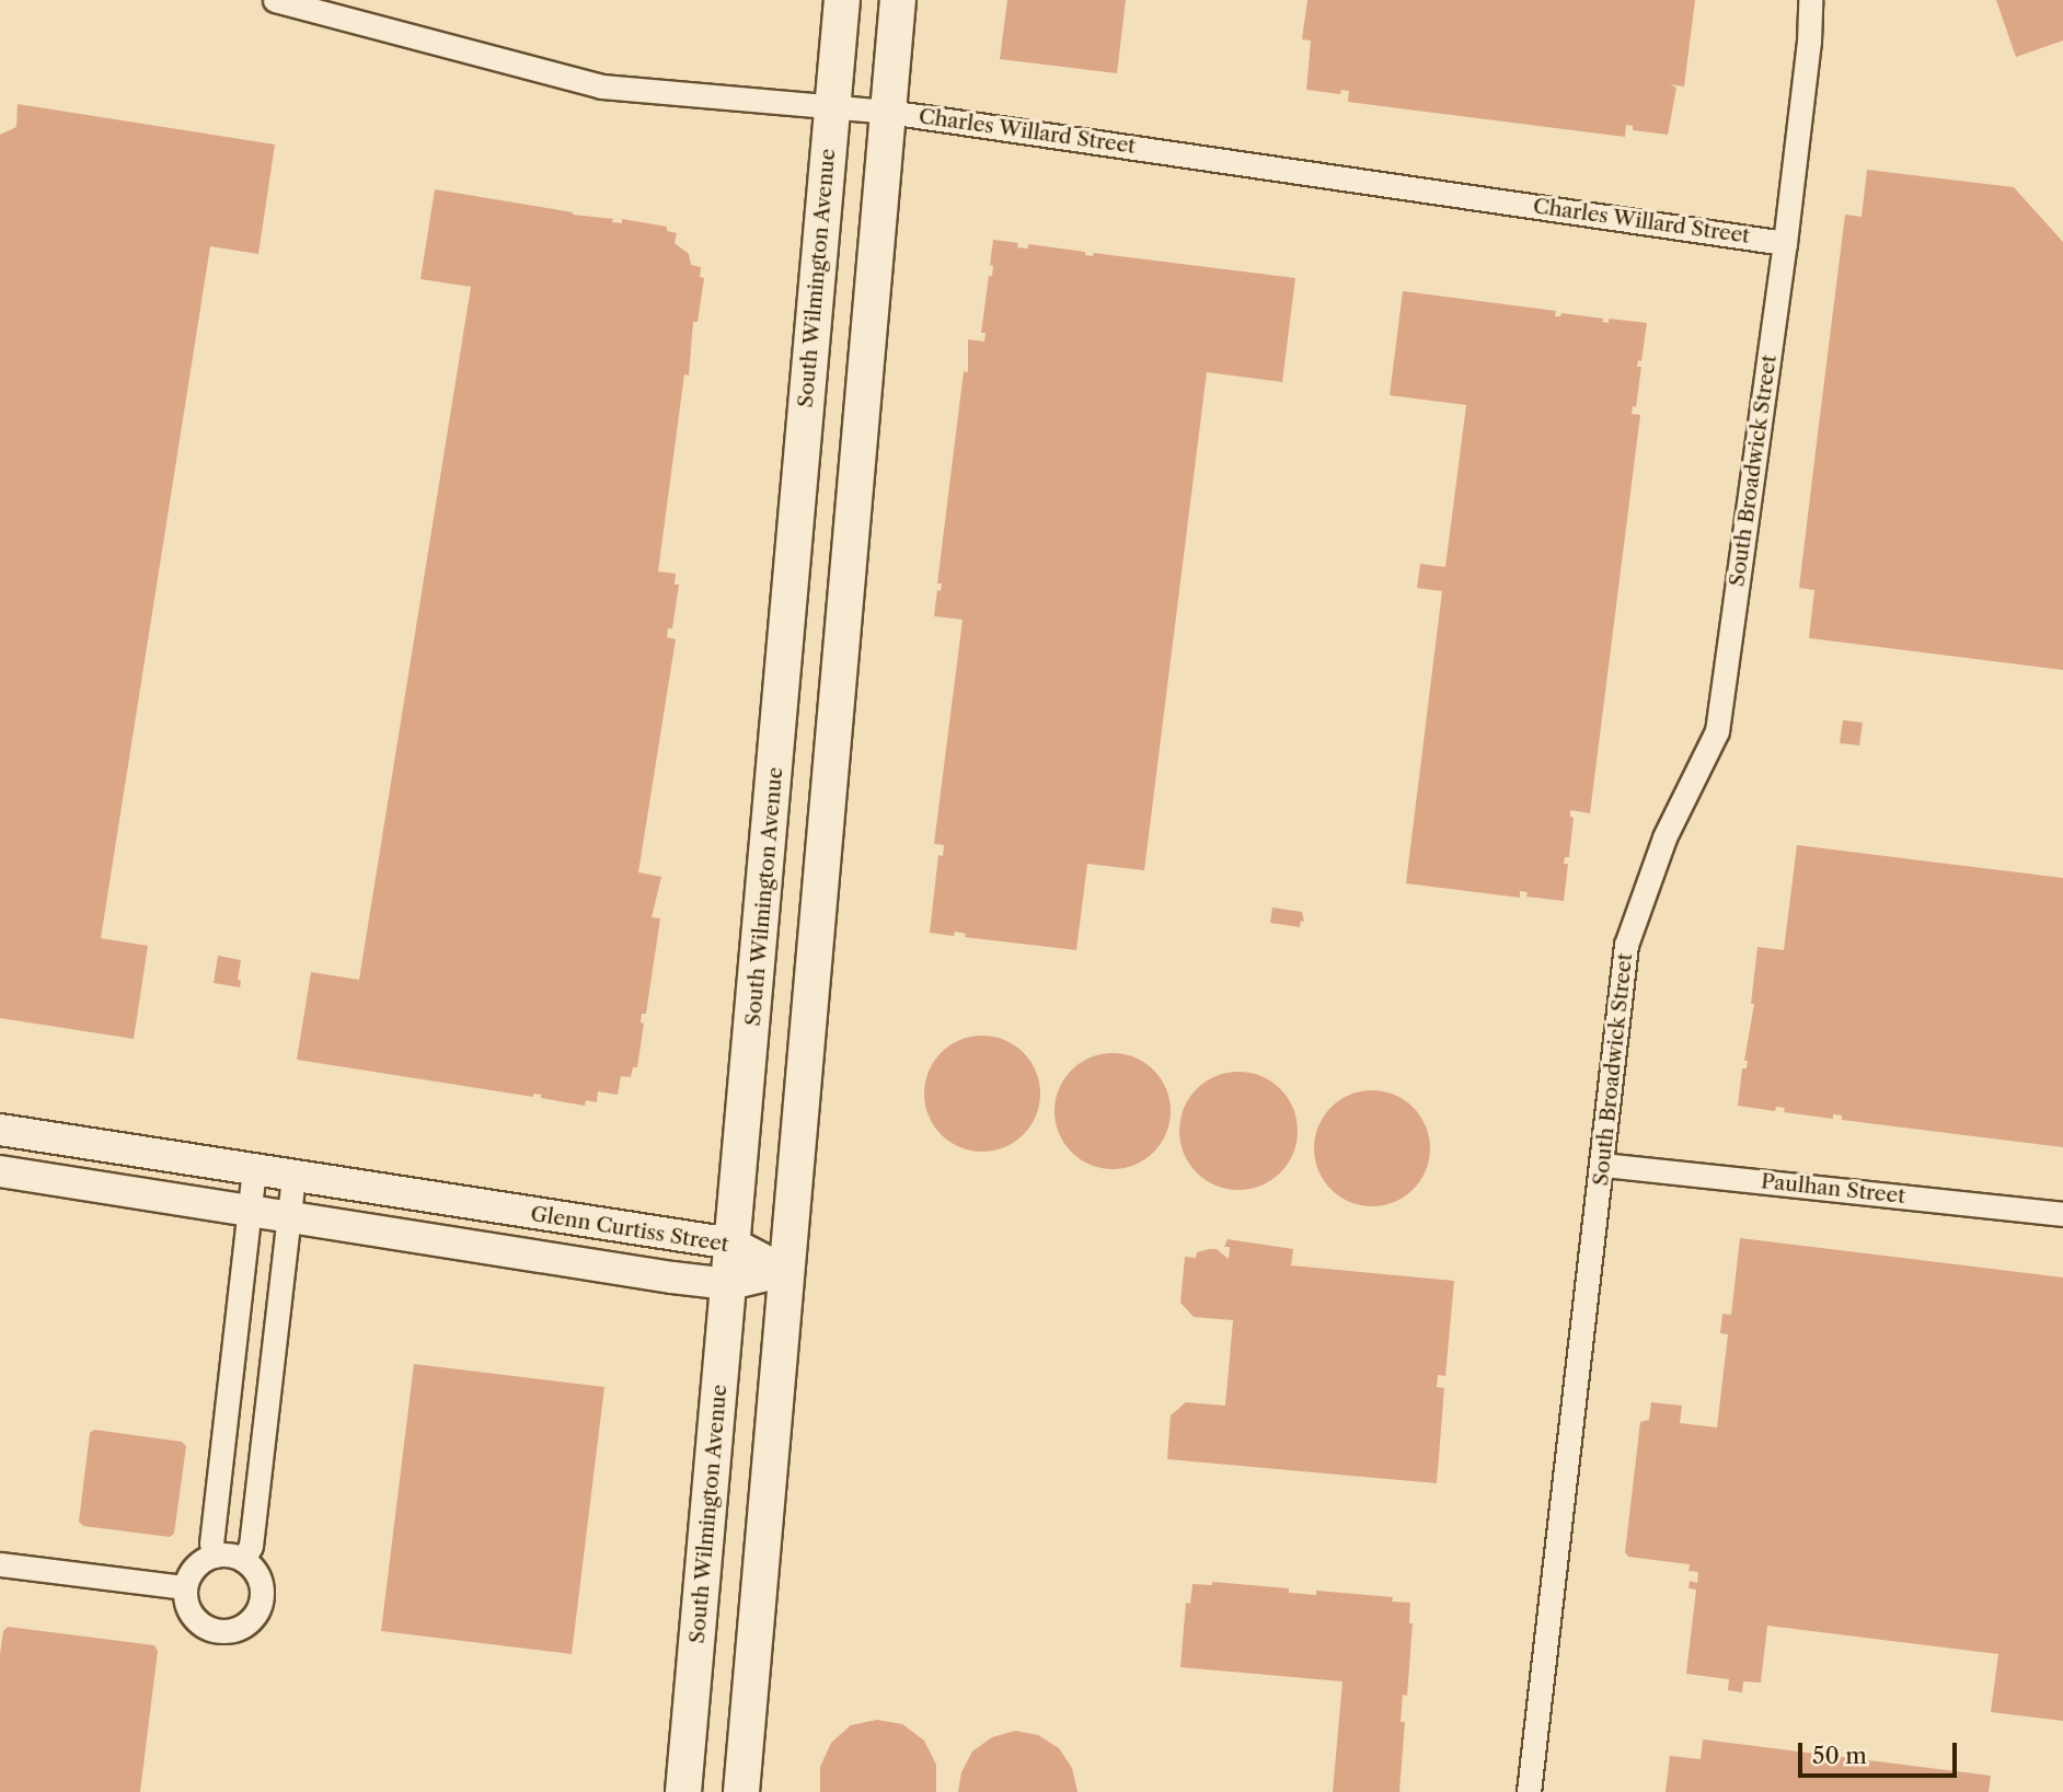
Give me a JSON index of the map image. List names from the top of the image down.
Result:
{
  "streets": {
    "main road": ["South Wilmington Avenue"],
    "street": [
      "Charles Willard Street",
      "South Broadwick Street",
      "Paulhan Street",
      "Glenn Curtiss Street"
    ]
  },
  "crossings": [
    ["Charles Willard Street", "South Wilmington Avenue"],
    ["Charles Willard Street", "South Broadwick Street"],
    ["South Wilmington Avenue", "Glenn Curtiss Street"],
    ["South Broadwick Street", "Paulhan Street"]
  ],
  "scale_bar": "50 m"
}
